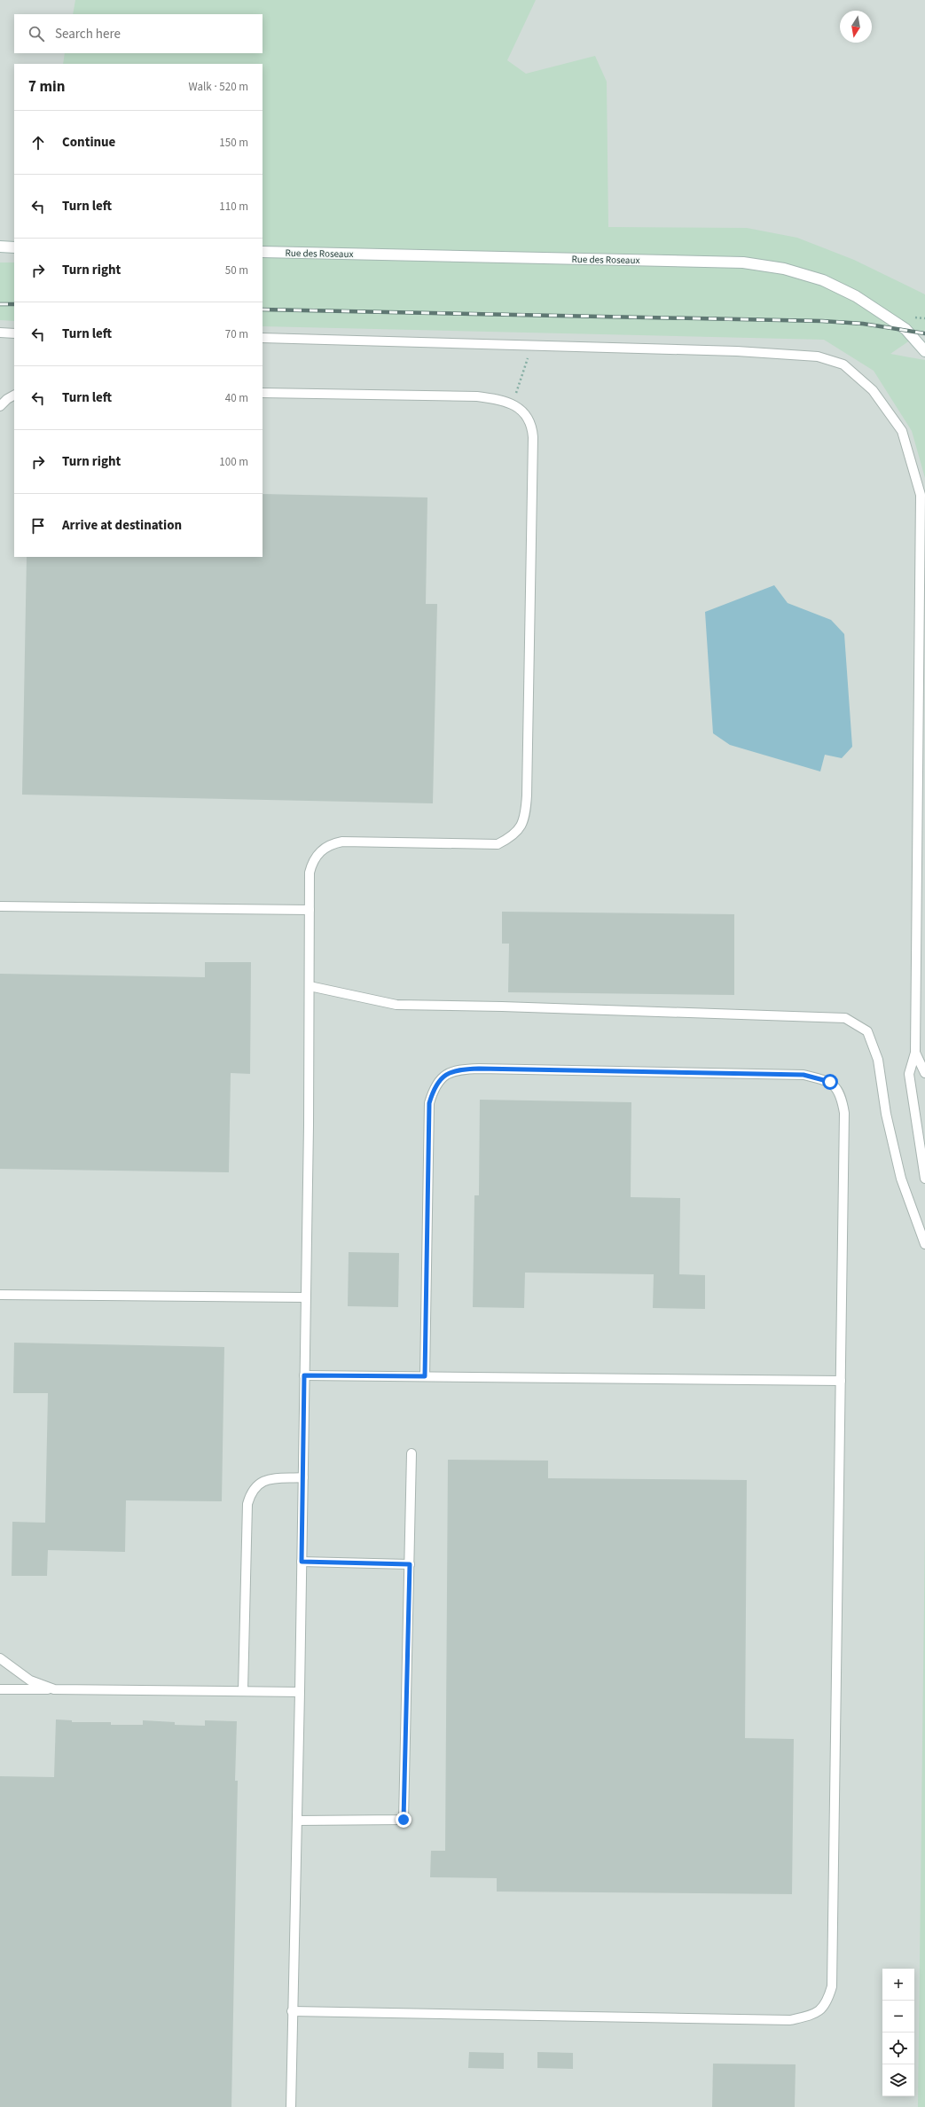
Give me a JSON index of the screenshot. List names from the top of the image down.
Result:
{
  "streets": {
    "street": ["Rue des Roseaux"]
  },
  "north": "bottom",
  "page": {
    "search": "Search here",
    "heading": ["7 min", "Walk · 520 m"],
    "list": [
      ["Continue", "150 m"],
      ["Turn left", "110 m"],
      ["Turn right", "50 m"],
      ["Turn left", "70 m"],
      ["Turn left", "40 m"],
      ["Turn right", "100 m"],
      "Arrive at destination"
    ],
    "map_buttons": ["+", "−"]
  }
}
